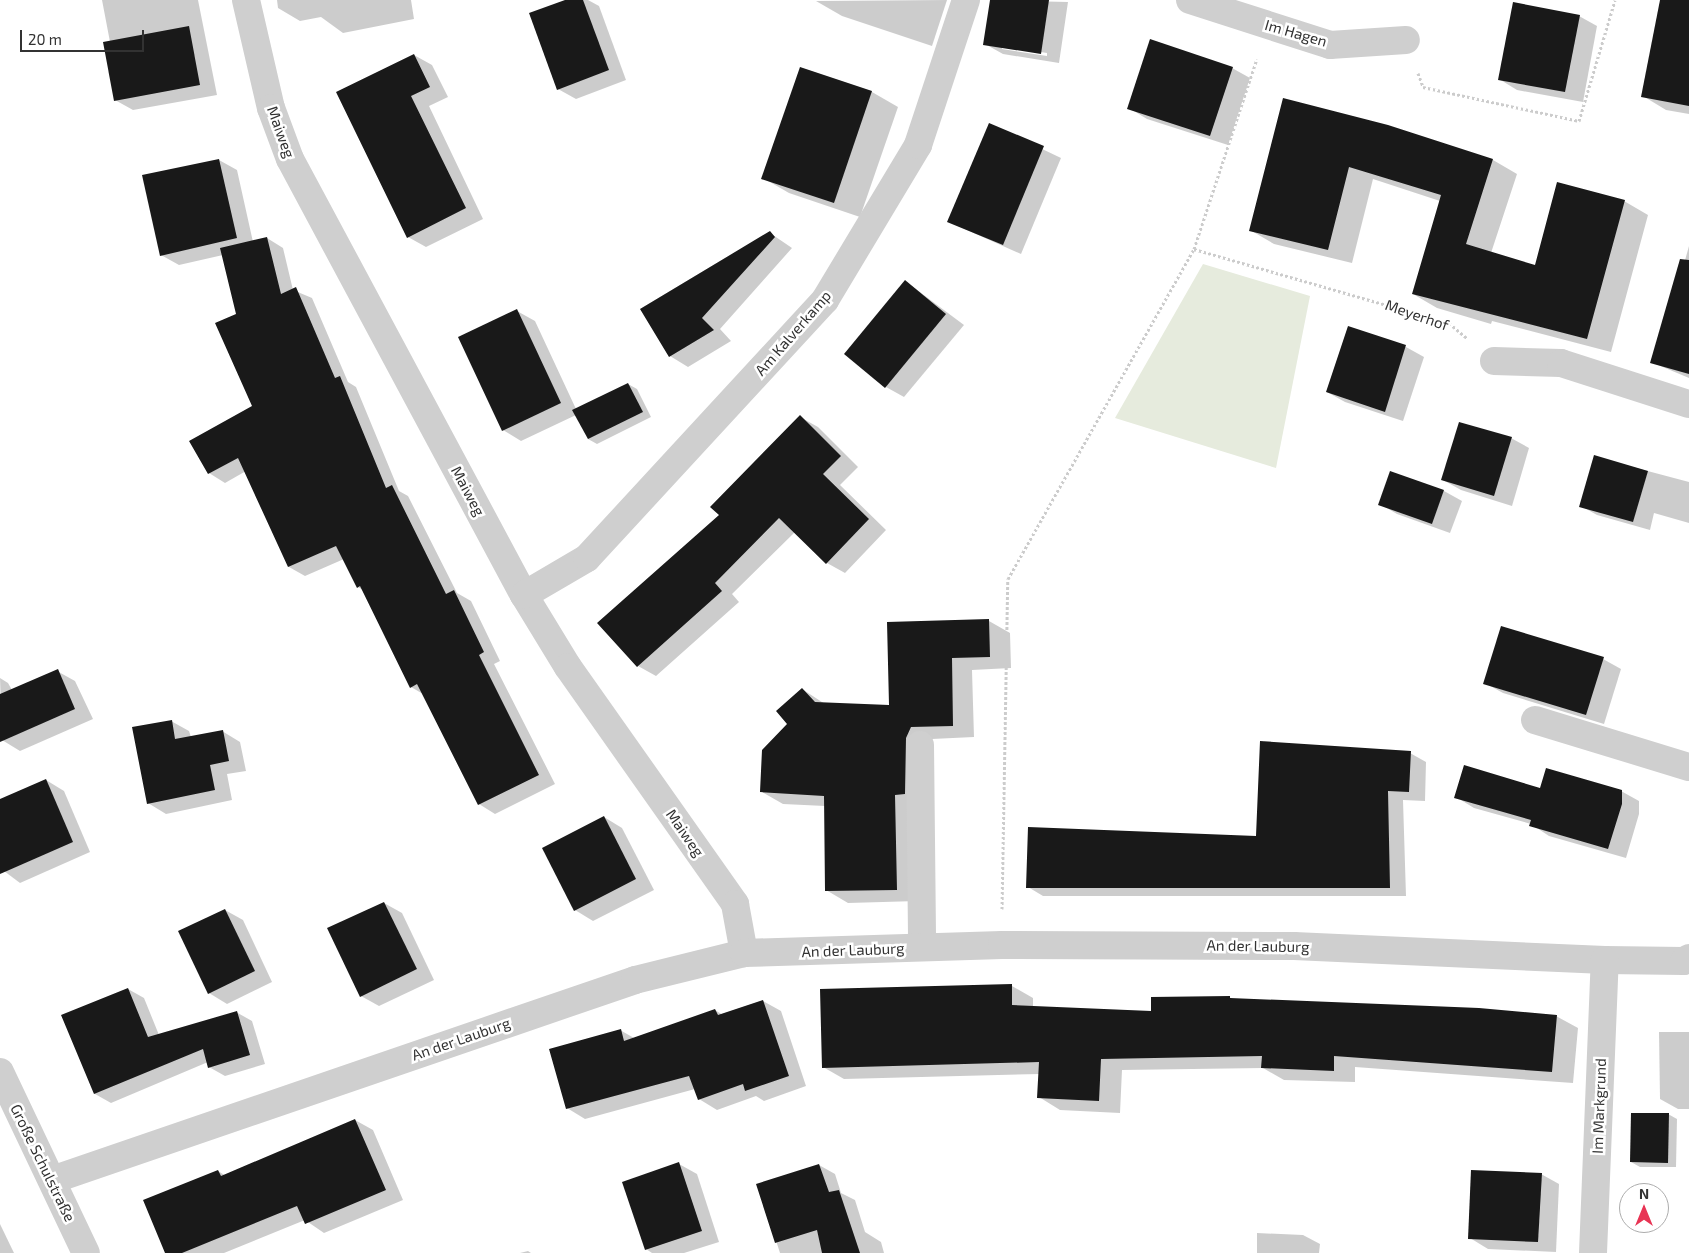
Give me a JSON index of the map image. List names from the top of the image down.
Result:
{
  "streets": {
    "street": [
      "Im Hagen",
      "Maiweg",
      "Am Kalverkamp",
      "An der Lauburg",
      "Im Markgrund",
      "Große Schulstraße"
    ],
    "path": ["Meyerhof"]
  },
  "crossings": [
    ["Maiweg", "Am Kalverkamp"],
    ["Maiweg", "An der Lauburg"],
    ["An der Lauburg", "Im Markgrund"],
    ["An der Lauburg", "Große Schulstraße"]
  ],
  "scale_bar": "20 m",
  "north": "top"
}
